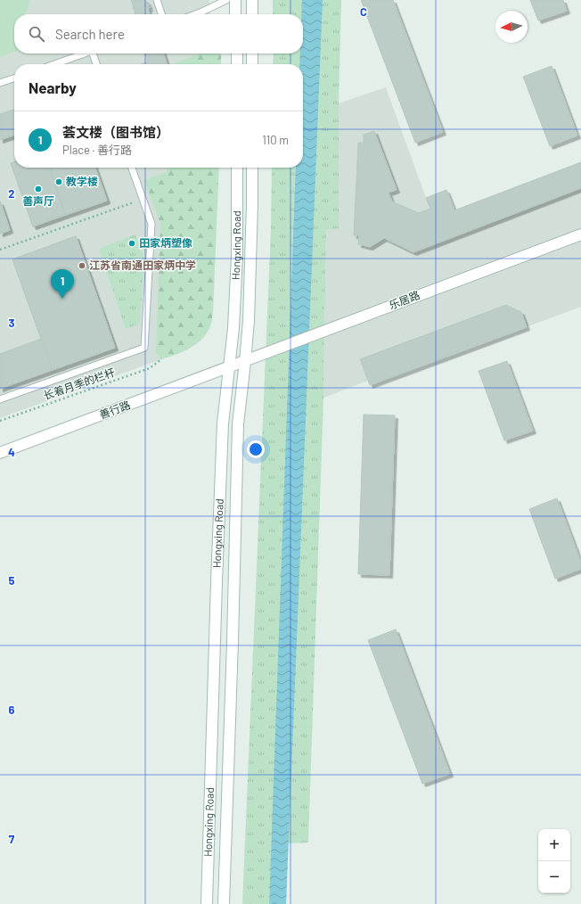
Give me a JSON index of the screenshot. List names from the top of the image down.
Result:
{
  "streets": {
    "main road": ["Hongxing Road", "乐居路", "善行路"],
    "path": ["长着月季的栏杆"]
  },
  "crossings": [
    ["Hongxing Road", "乐居路"],
    ["Hongxing Road", "善行路"],
    ["乐居路", "善行路"]
  ],
  "places": [
    "教学楼",
    "善声厅",
    "田家炳塑像",
    "江苏省南通田家炳中学"
  ],
  "north": "left",
  "page": {
    "search": "Search here",
    "heading": "Nearby",
    "list": [
      {
        "mark": "1",
        "name": "荟文楼（图书馆）",
        "note": "Place · 善行路",
        "value": "110 m"
      }
    ],
    "pins": "1",
    "map_buttons": ["+", "−"]
  },
  "grid": {
    "columns": ["C"],
    "rows": [
      "2",
      "3",
      "4",
      "5",
      "6",
      "7"
    ]
  }
}
